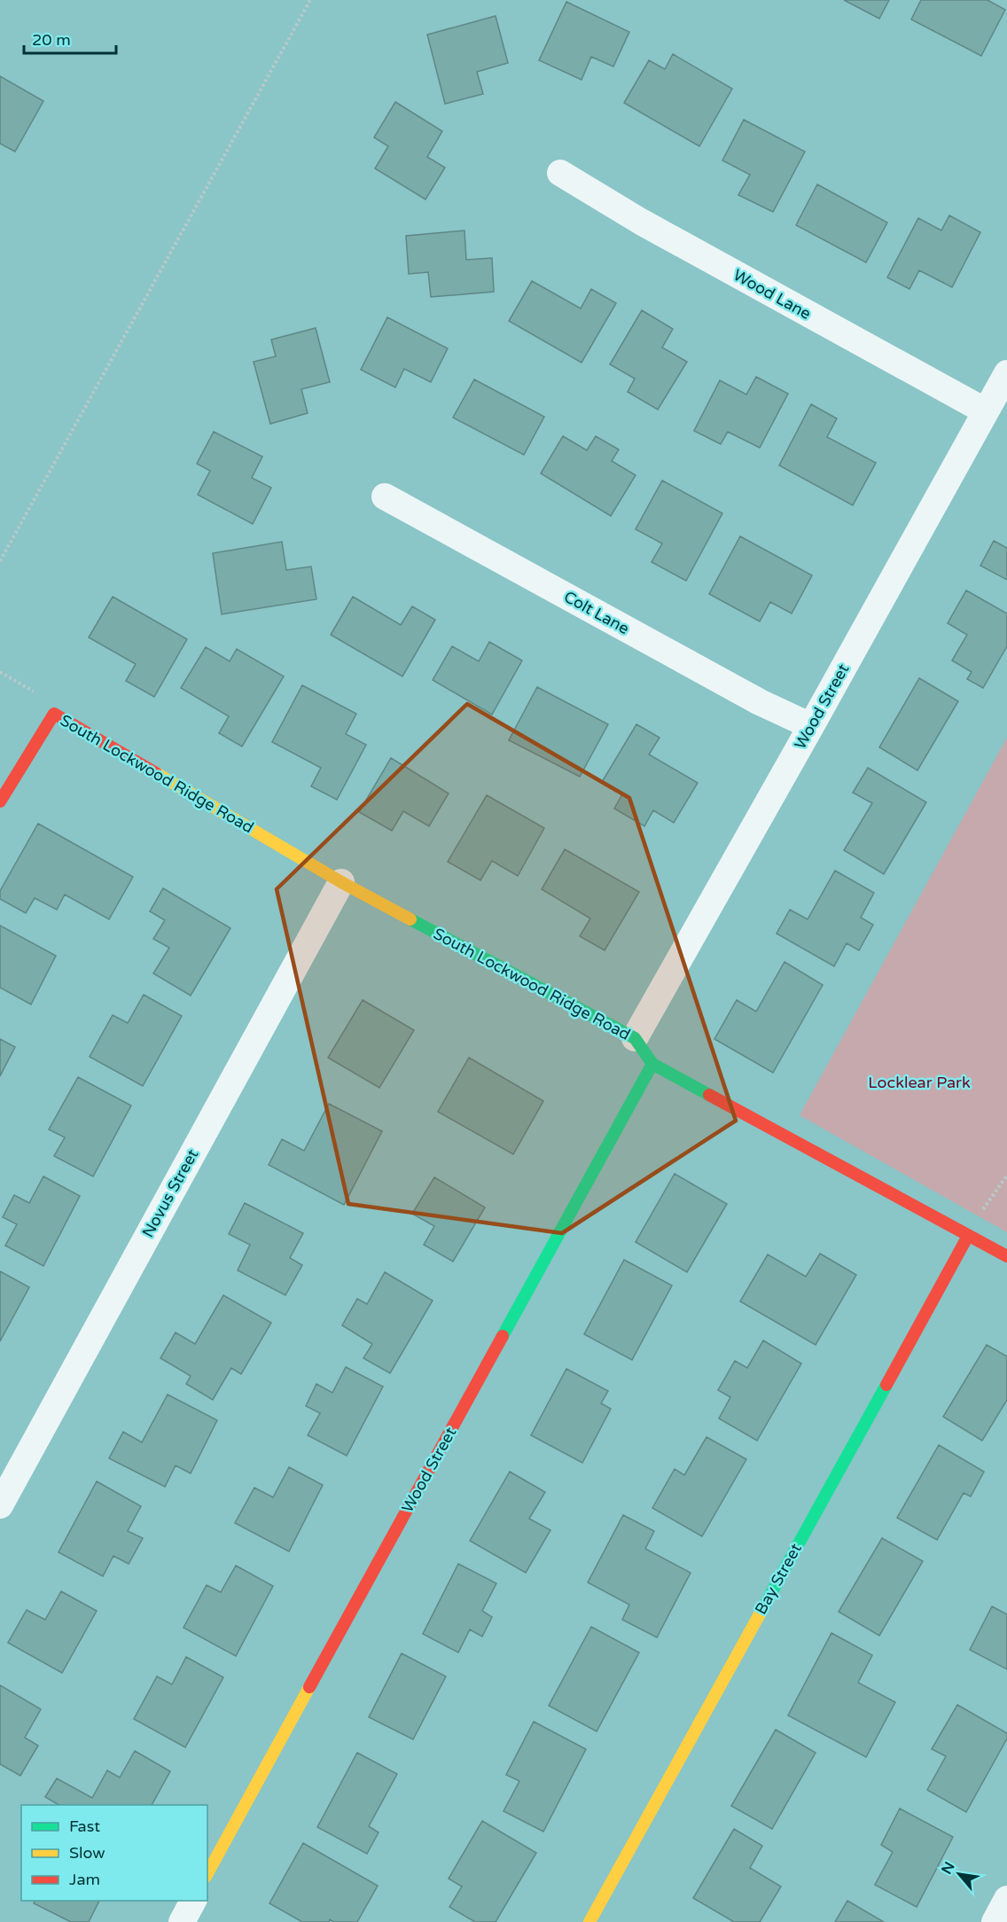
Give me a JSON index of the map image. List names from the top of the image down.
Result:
{
  "streets": {
    "street": [
      "Wood Lane",
      "Colt Lane",
      "Wood Street",
      "South Lockwood Ridge Road",
      "Novus Street",
      "Bay Street"
    ]
  },
  "crossings": [
    ["Wood Lane", "Wood Street"],
    ["Colt Lane", "Wood Street"],
    ["Wood Street", "South Lockwood Ridge Road"],
    ["South Lockwood Ridge Road", "Novus Street"],
    ["South Lockwood Ridge Road", "Bay Street"]
  ],
  "parks": ["Locklear Park"],
  "legend": ["Fast", "Slow", "Jam"],
  "scale_bar": "20 m",
  "north": "top left"
}
